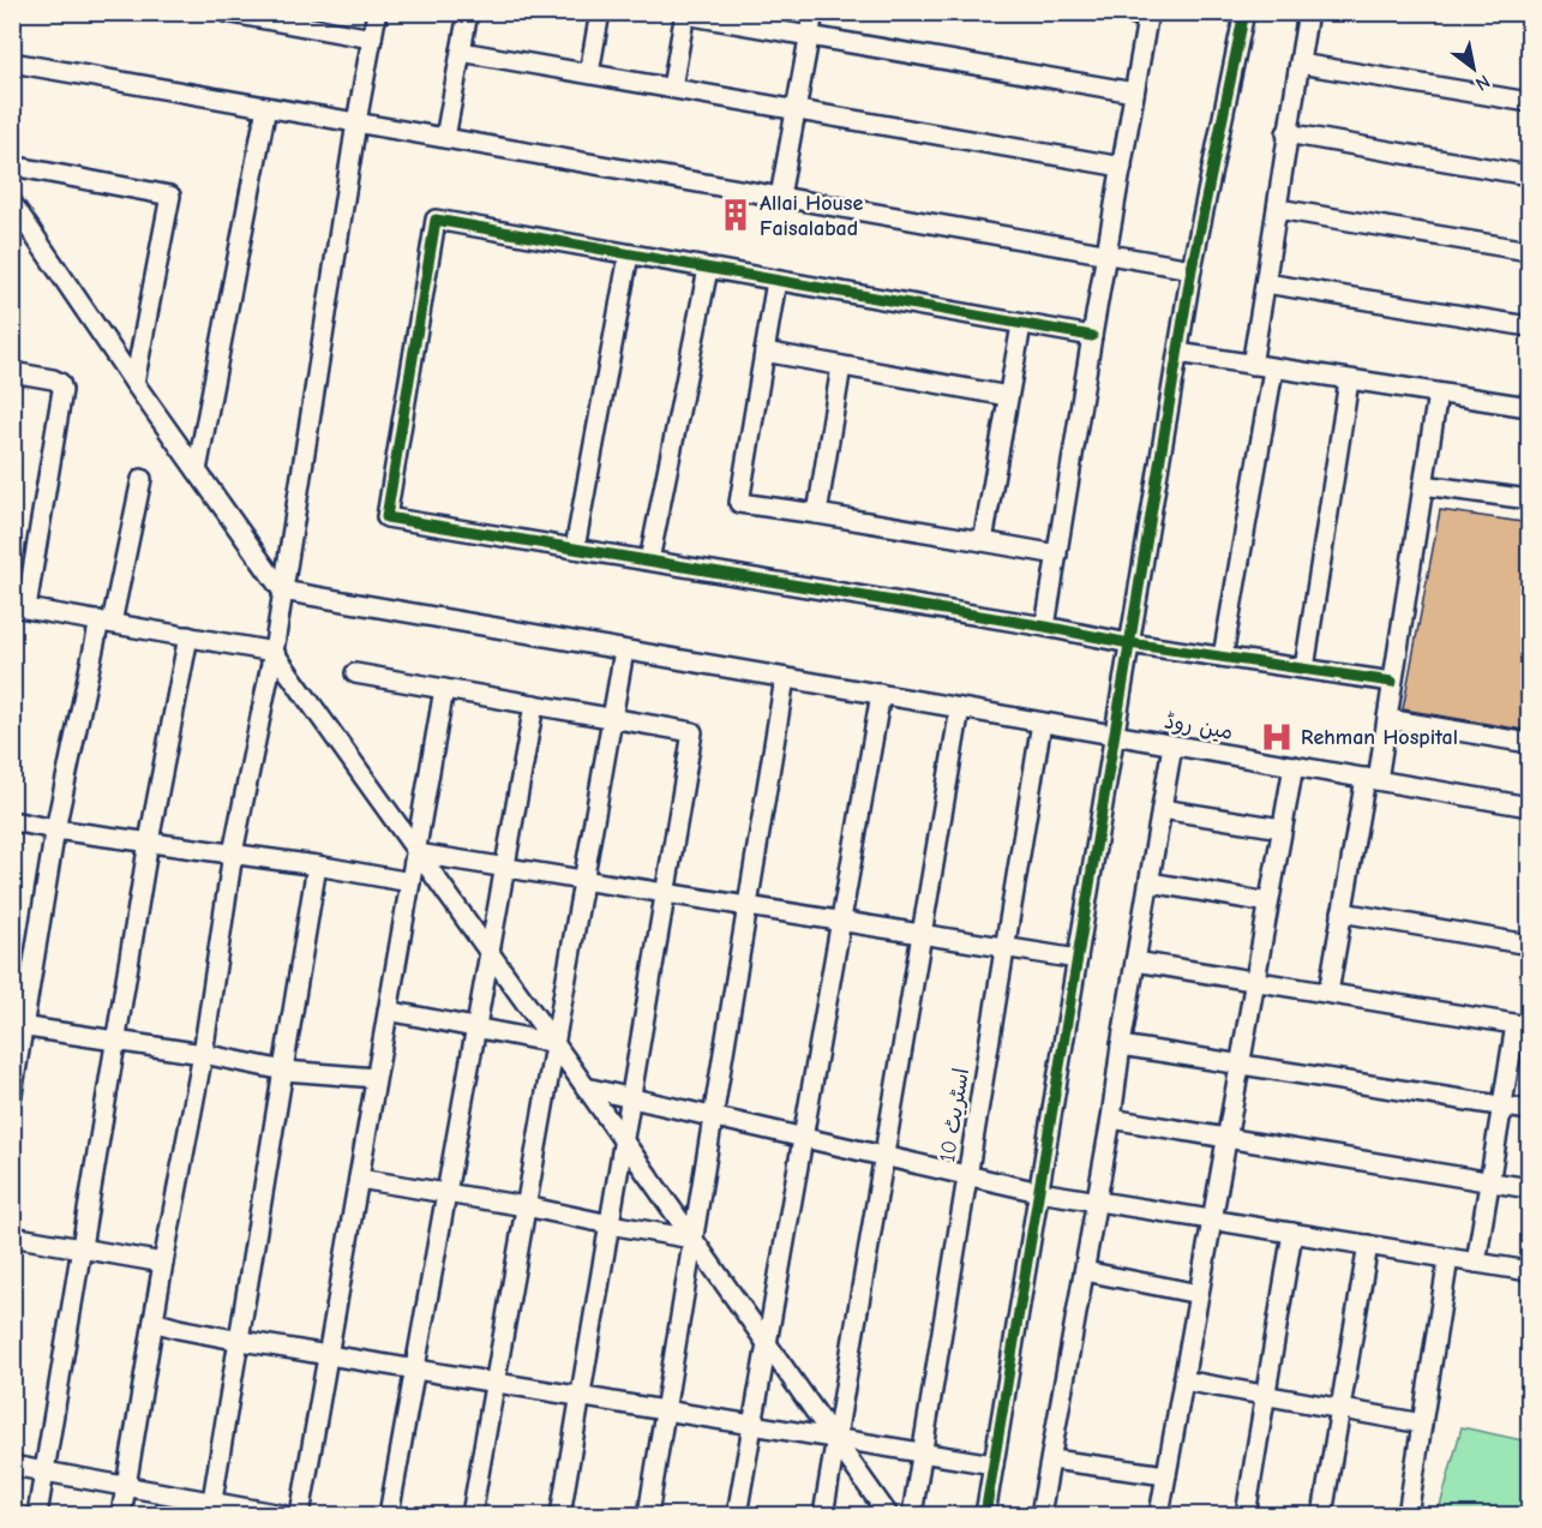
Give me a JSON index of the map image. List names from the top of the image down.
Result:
{
  "streets": {
    "street": ["مین روڈ", "اسٹریٹ 10"]
  },
  "crossings": [
    ["مین روڈ", "اسٹریٹ 10"]
  ],
  "places": {
    "building": ["Allai House Faisalabad"],
    "hospital": ["Rehman Hospital"]
  },
  "north": "bottom right"
}
